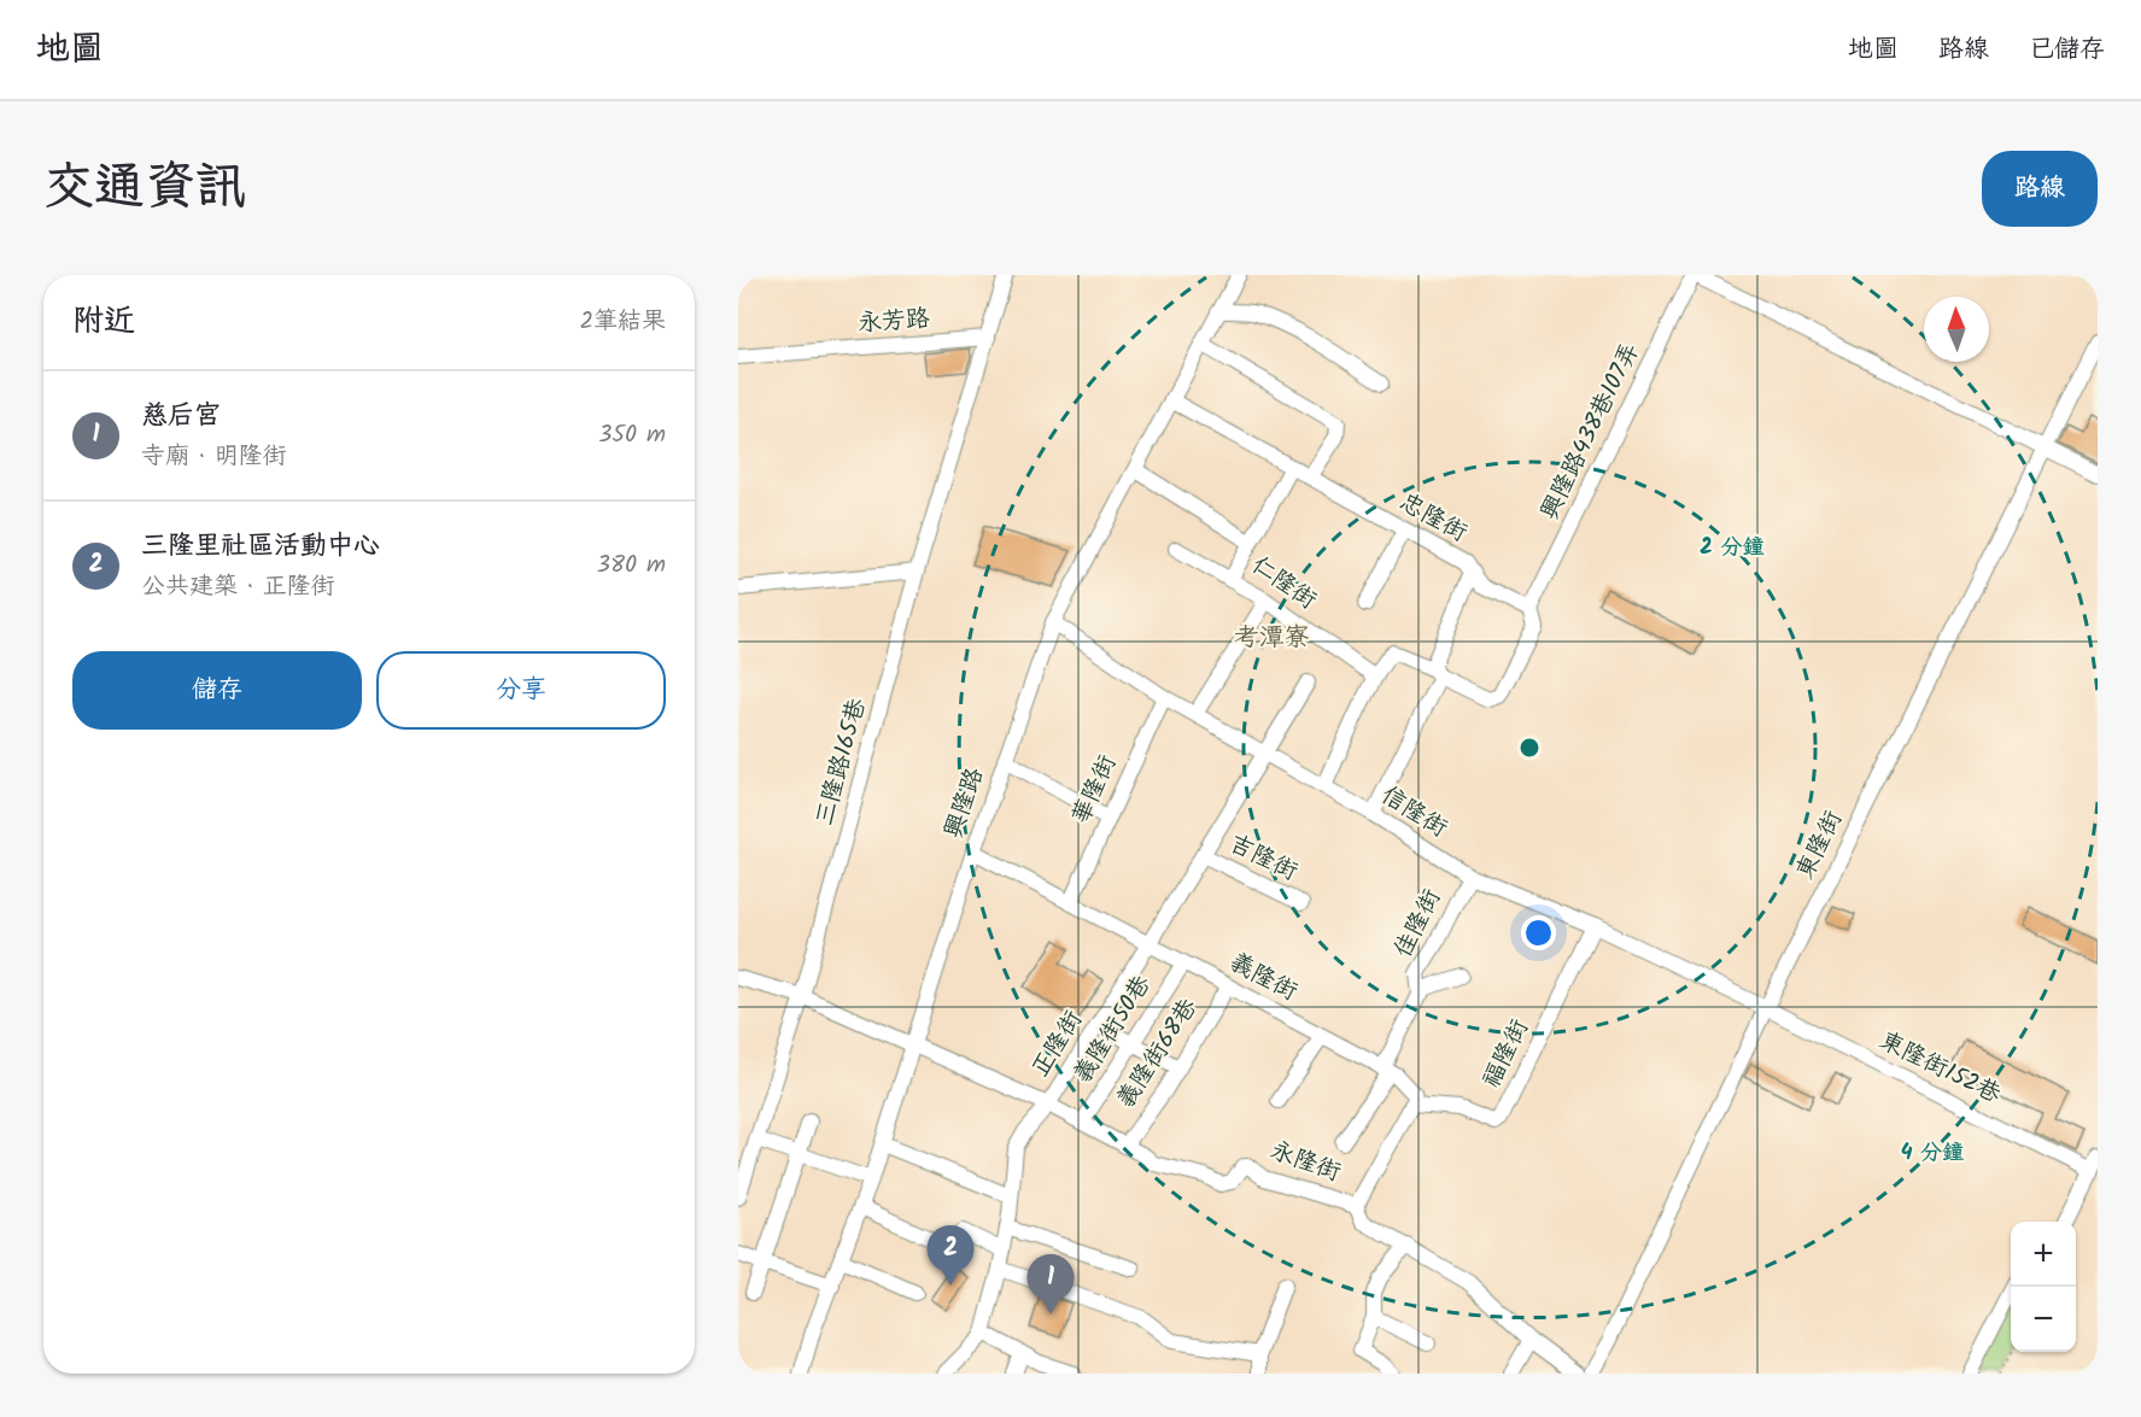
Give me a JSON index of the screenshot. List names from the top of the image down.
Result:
{
  "streets": {
    "street": [
      "永芳路",
      "興隆路438巷107弄",
      "忠隆街",
      "仁隆街",
      "三隆路165巷",
      "華隆街",
      "興隆路",
      "信隆街",
      "東隆街",
      "吉隆街",
      "佳隆街",
      "義隆街",
      "義隆街50巷",
      "正隆街",
      "義隆街68巷",
      "福隆街",
      "東隆街152巷",
      "永隆街"
    ]
  },
  "crossings": [
    ["永芳路", "三隆路165巷"],
    ["興隆路438巷107弄", "忠隆街"],
    ["興隆路438巷107弄", "仁隆街"],
    ["忠隆街", "仁隆街"],
    ["忠隆街", "興隆路"],
    ["忠隆街", "信隆街"],
    ["三隆路165巷", "永隆街"],
    ["華隆街", "信隆街"],
    ["華隆街", "義隆街"],
    ["興隆路", "信隆街"],
    ["興隆路", "義隆街"],
    ["興隆路", "永隆街"],
    ["信隆街", "東隆街"],
    ["信隆街", "佳隆街"],
    ["信隆街", "正隆街"],
    ["信隆街", "福隆街"],
    ["信隆街", "東隆街152巷"],
    ["東隆街", "東隆街152巷"],
    ["吉隆街", "正隆街"],
    ["佳隆街", "義隆街"],
    ["義隆街", "義隆街50巷"],
    ["義隆街", "正隆街"],
    ["義隆街", "義隆街68巷"],
    ["義隆街", "福隆街"],
    ["義隆街50巷", "永隆街"],
    ["正隆街", "永隆街"],
    ["義隆街68巷", "永隆街"]
  ],
  "districts": ["考潭寮"],
  "north": "top",
  "page": {
    "header": "地圖",
    "nav": ["地圖", "路線", "已儲存"],
    "title": "交通資訊",
    "buttons": [
      "路線",
      ["儲存", "分享"]
    ],
    "heading": ["附近", "2筆結果"],
    "list": [
      {
        "mark": "1",
        "name": "慈后宮",
        "note": "寺廟 · 明隆街",
        "value": "350 m"
      },
      {
        "mark": "2",
        "name": "三隆里社區活動中心",
        "note": "公共建築 · 正隆街",
        "value": "380 m"
      }
    ],
    "map_buttons": ["+", "−"],
    "pins": ["2", "1"]
  },
  "rings": ["2 分鐘", "4 分鐘"]
}
